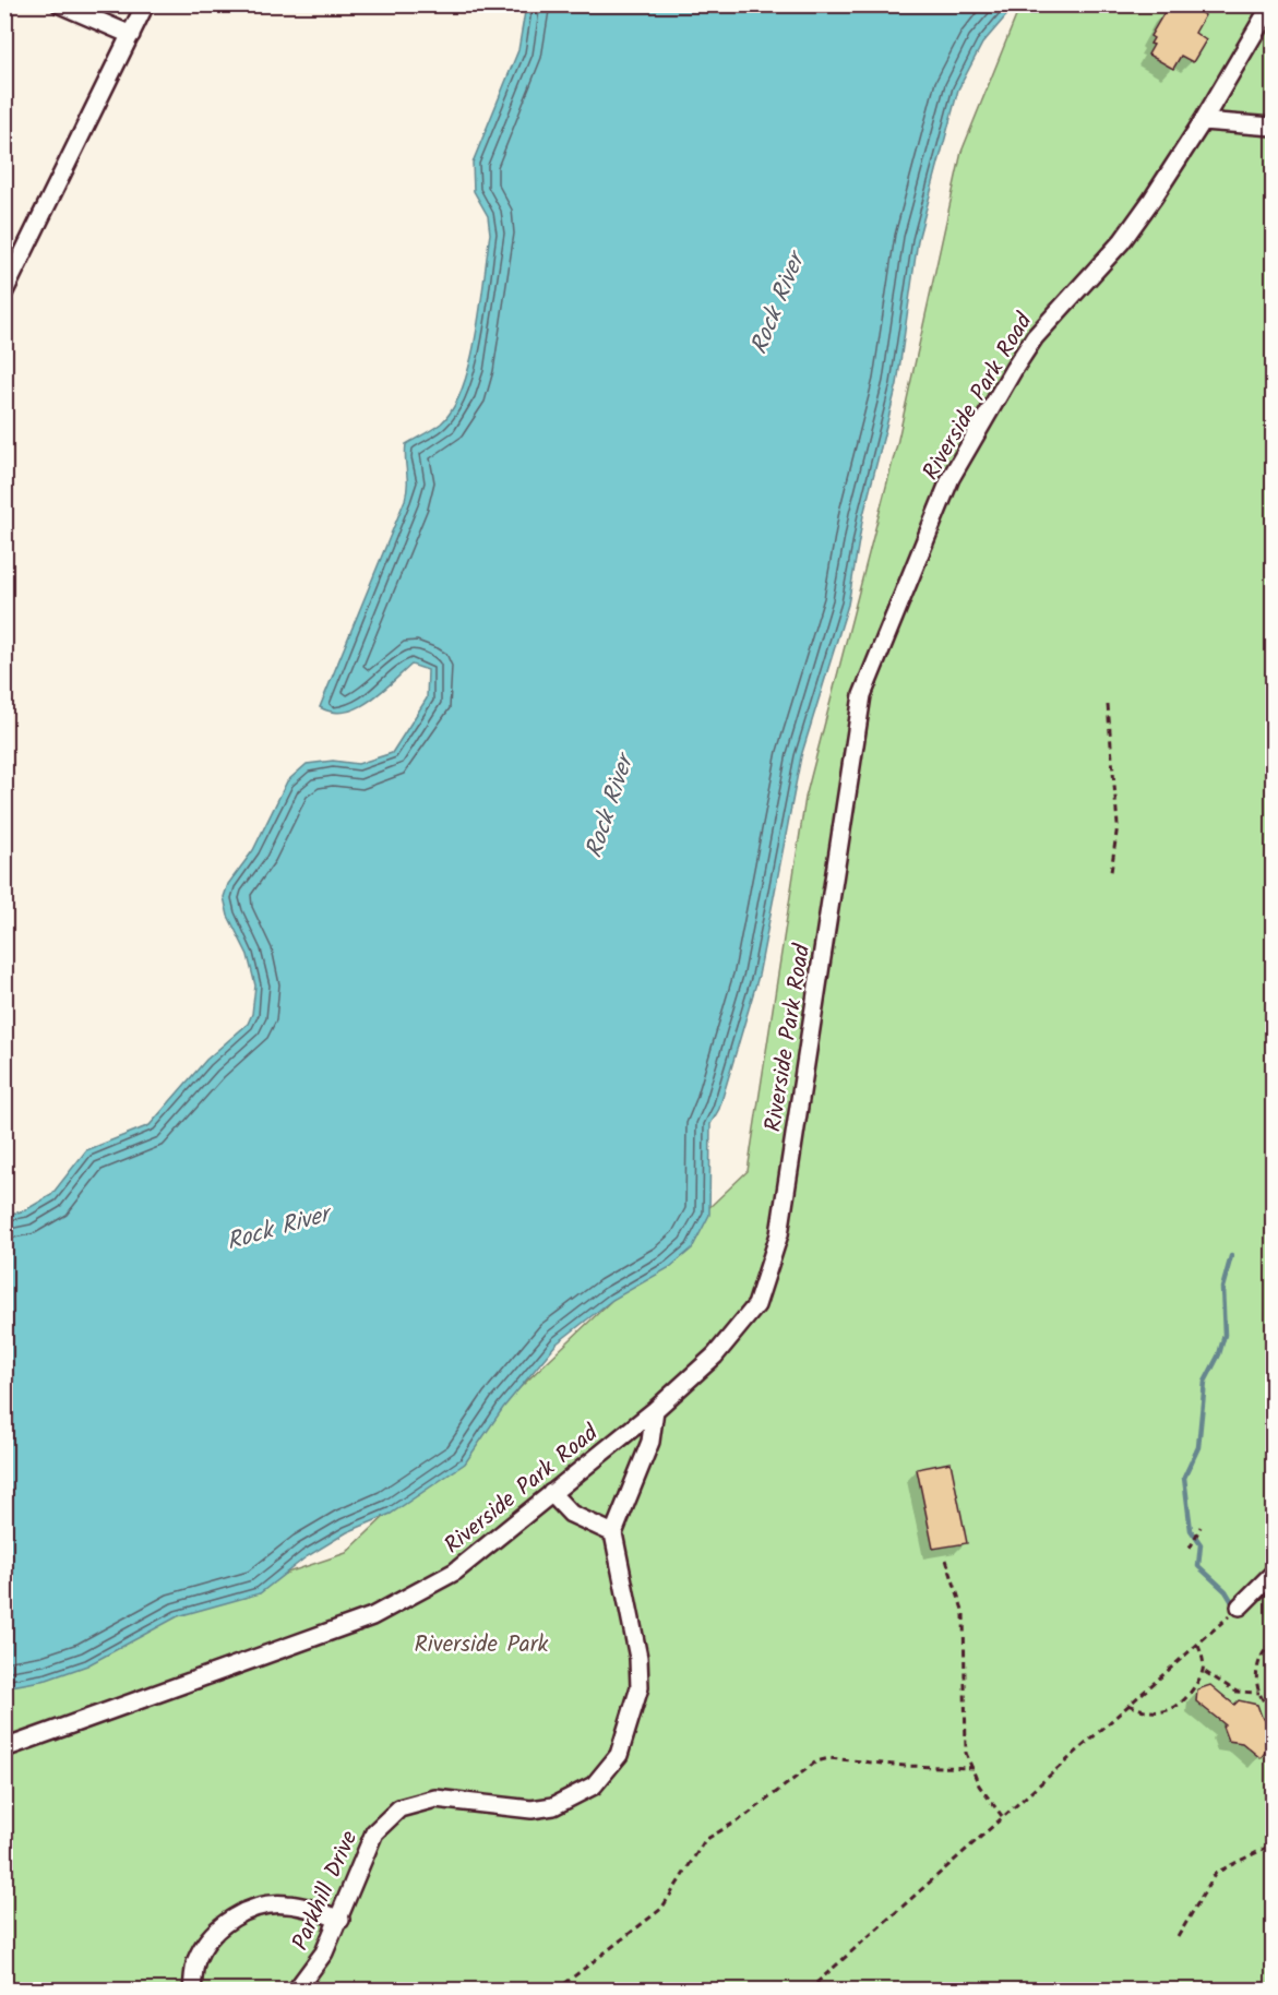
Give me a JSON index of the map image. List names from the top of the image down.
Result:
{
  "streets": {
    "street": ["Riverside Park Road", "Parkhill Drive"]
  },
  "water": ["Rock River"],
  "parks": ["Riverside Park"]
}
